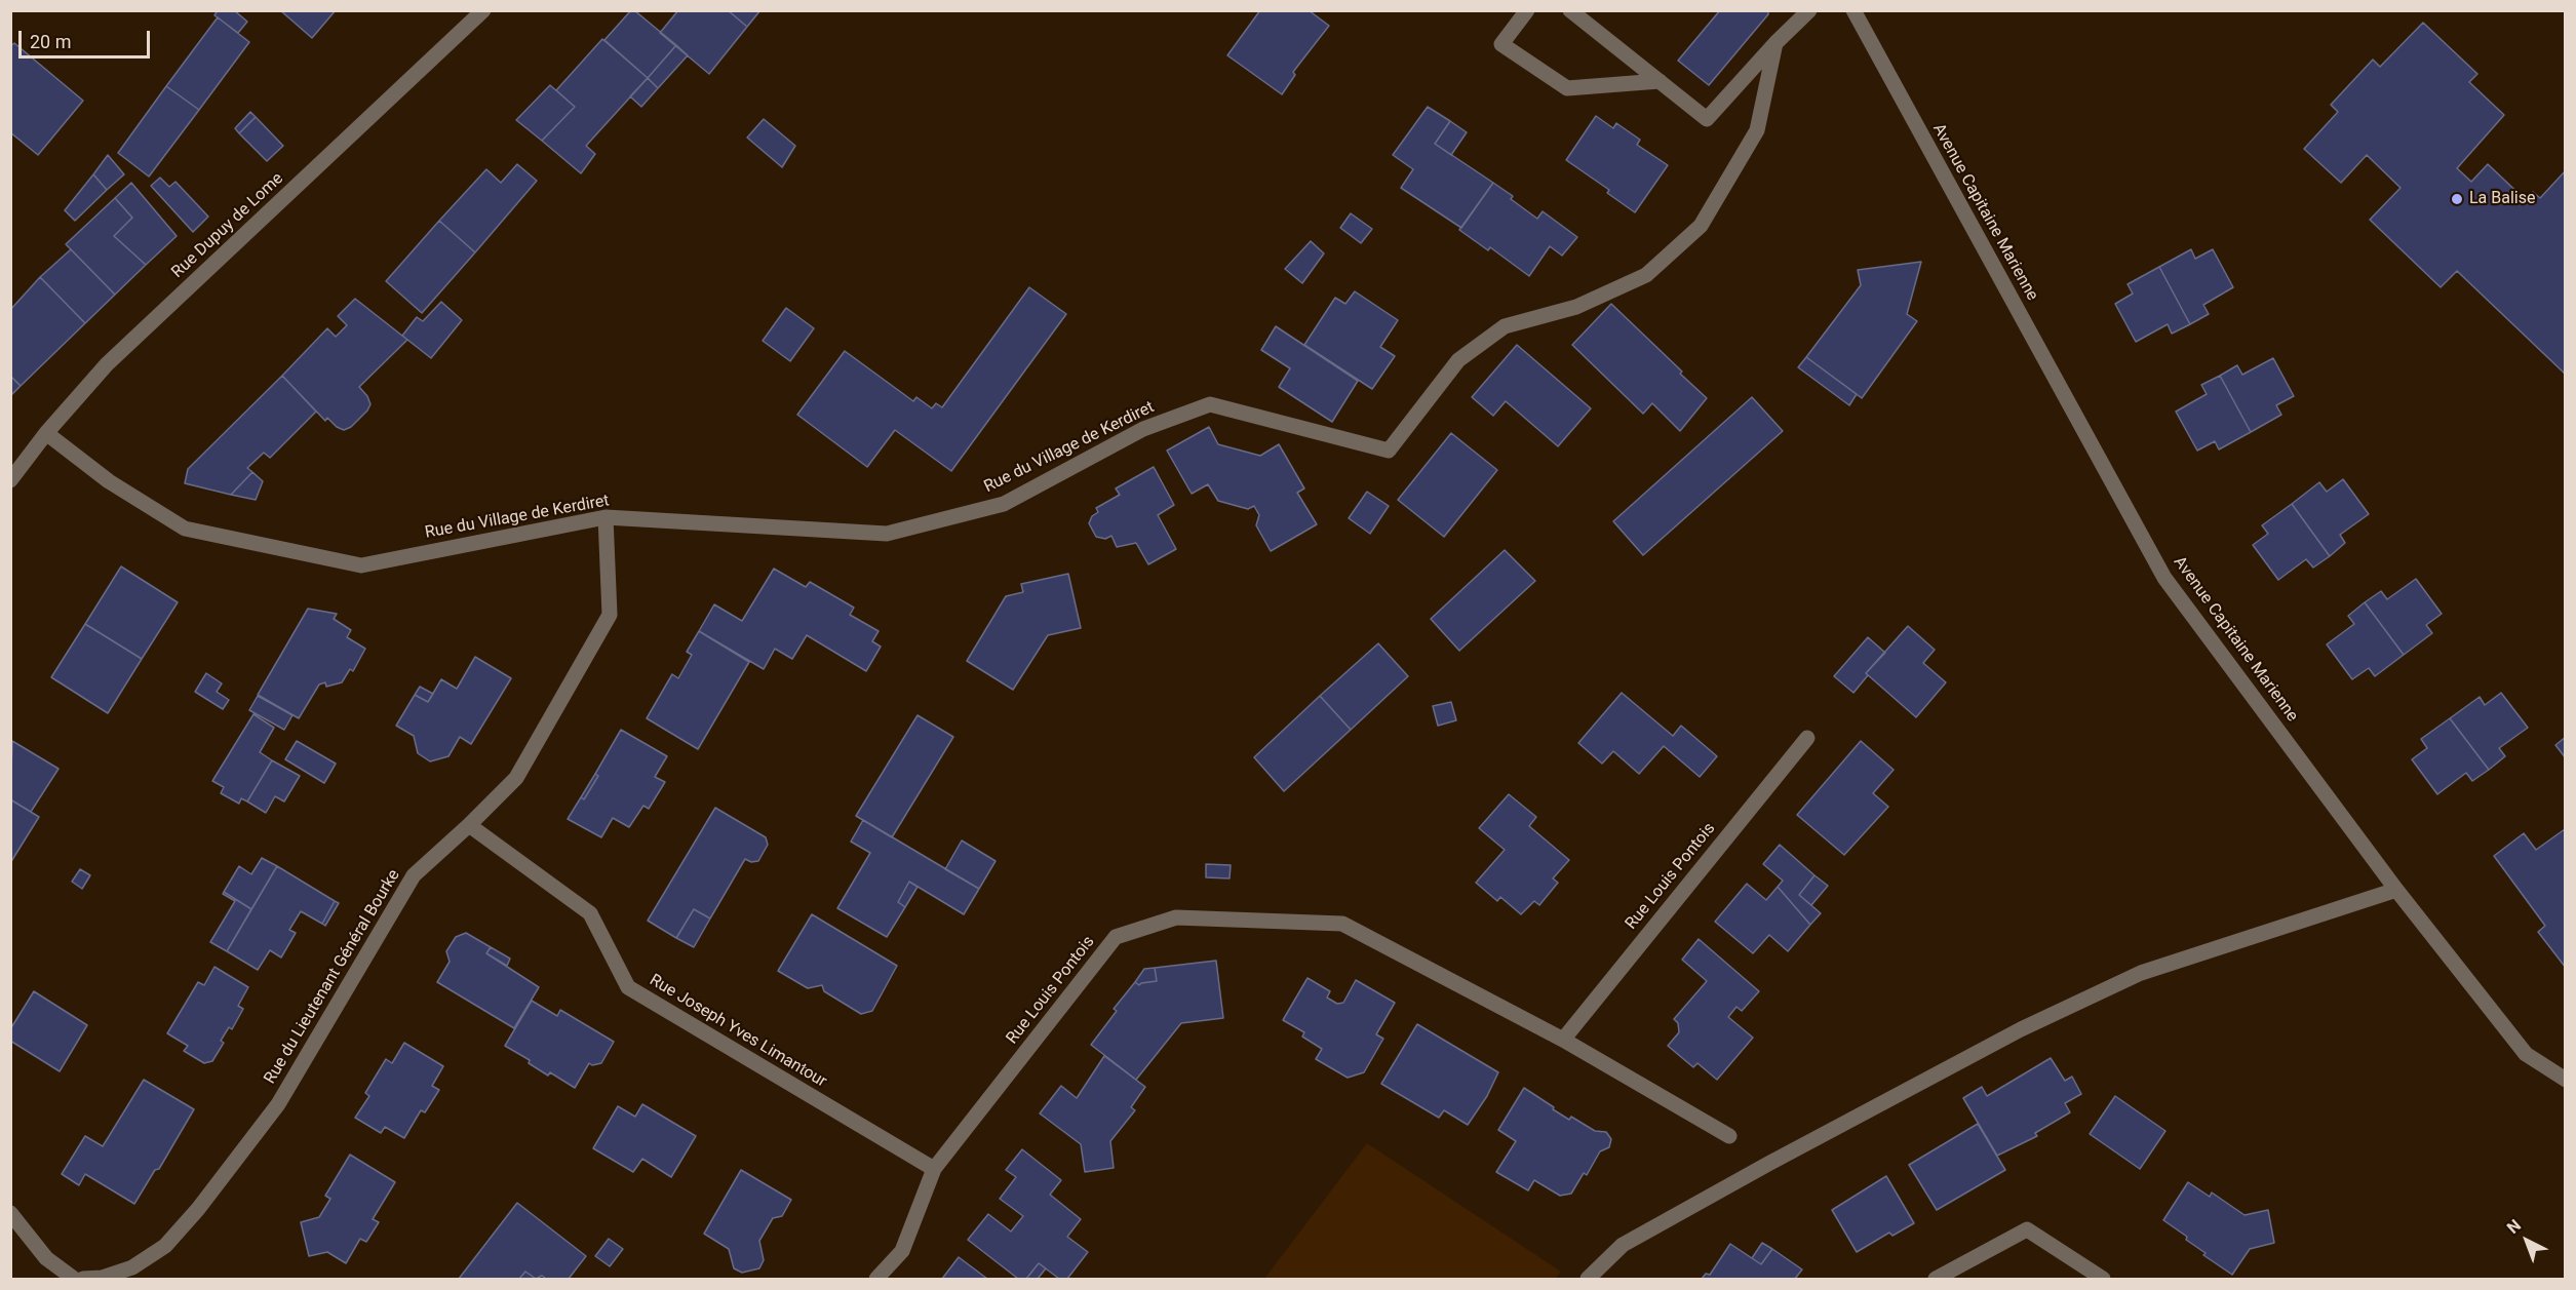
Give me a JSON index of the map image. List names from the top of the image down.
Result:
{
  "streets": {
    "street": [
      "Avenue Capitaine Marienne",
      "Rue Dupuy de Lome",
      "Rue du Village de Kerdiret",
      "Rue Louis Pontois",
      "Rue du Lieutenant Général Bourke",
      "Rue Joseph Yves Limantour"
    ]
  },
  "crossings": [
    ["Rue Dupuy de Lome", "Rue du Village de Kerdiret"],
    ["Rue du Village de Kerdiret", "Rue du Lieutenant Général Bourke"],
    ["Rue Louis Pontois", "Rue Joseph Yves Limantour"],
    ["Rue du Lieutenant Général Bourke", "Rue Joseph Yves Limantour"]
  ],
  "places": ["La Balise"],
  "scale_bar": "20 m",
  "north": "top left"
}
